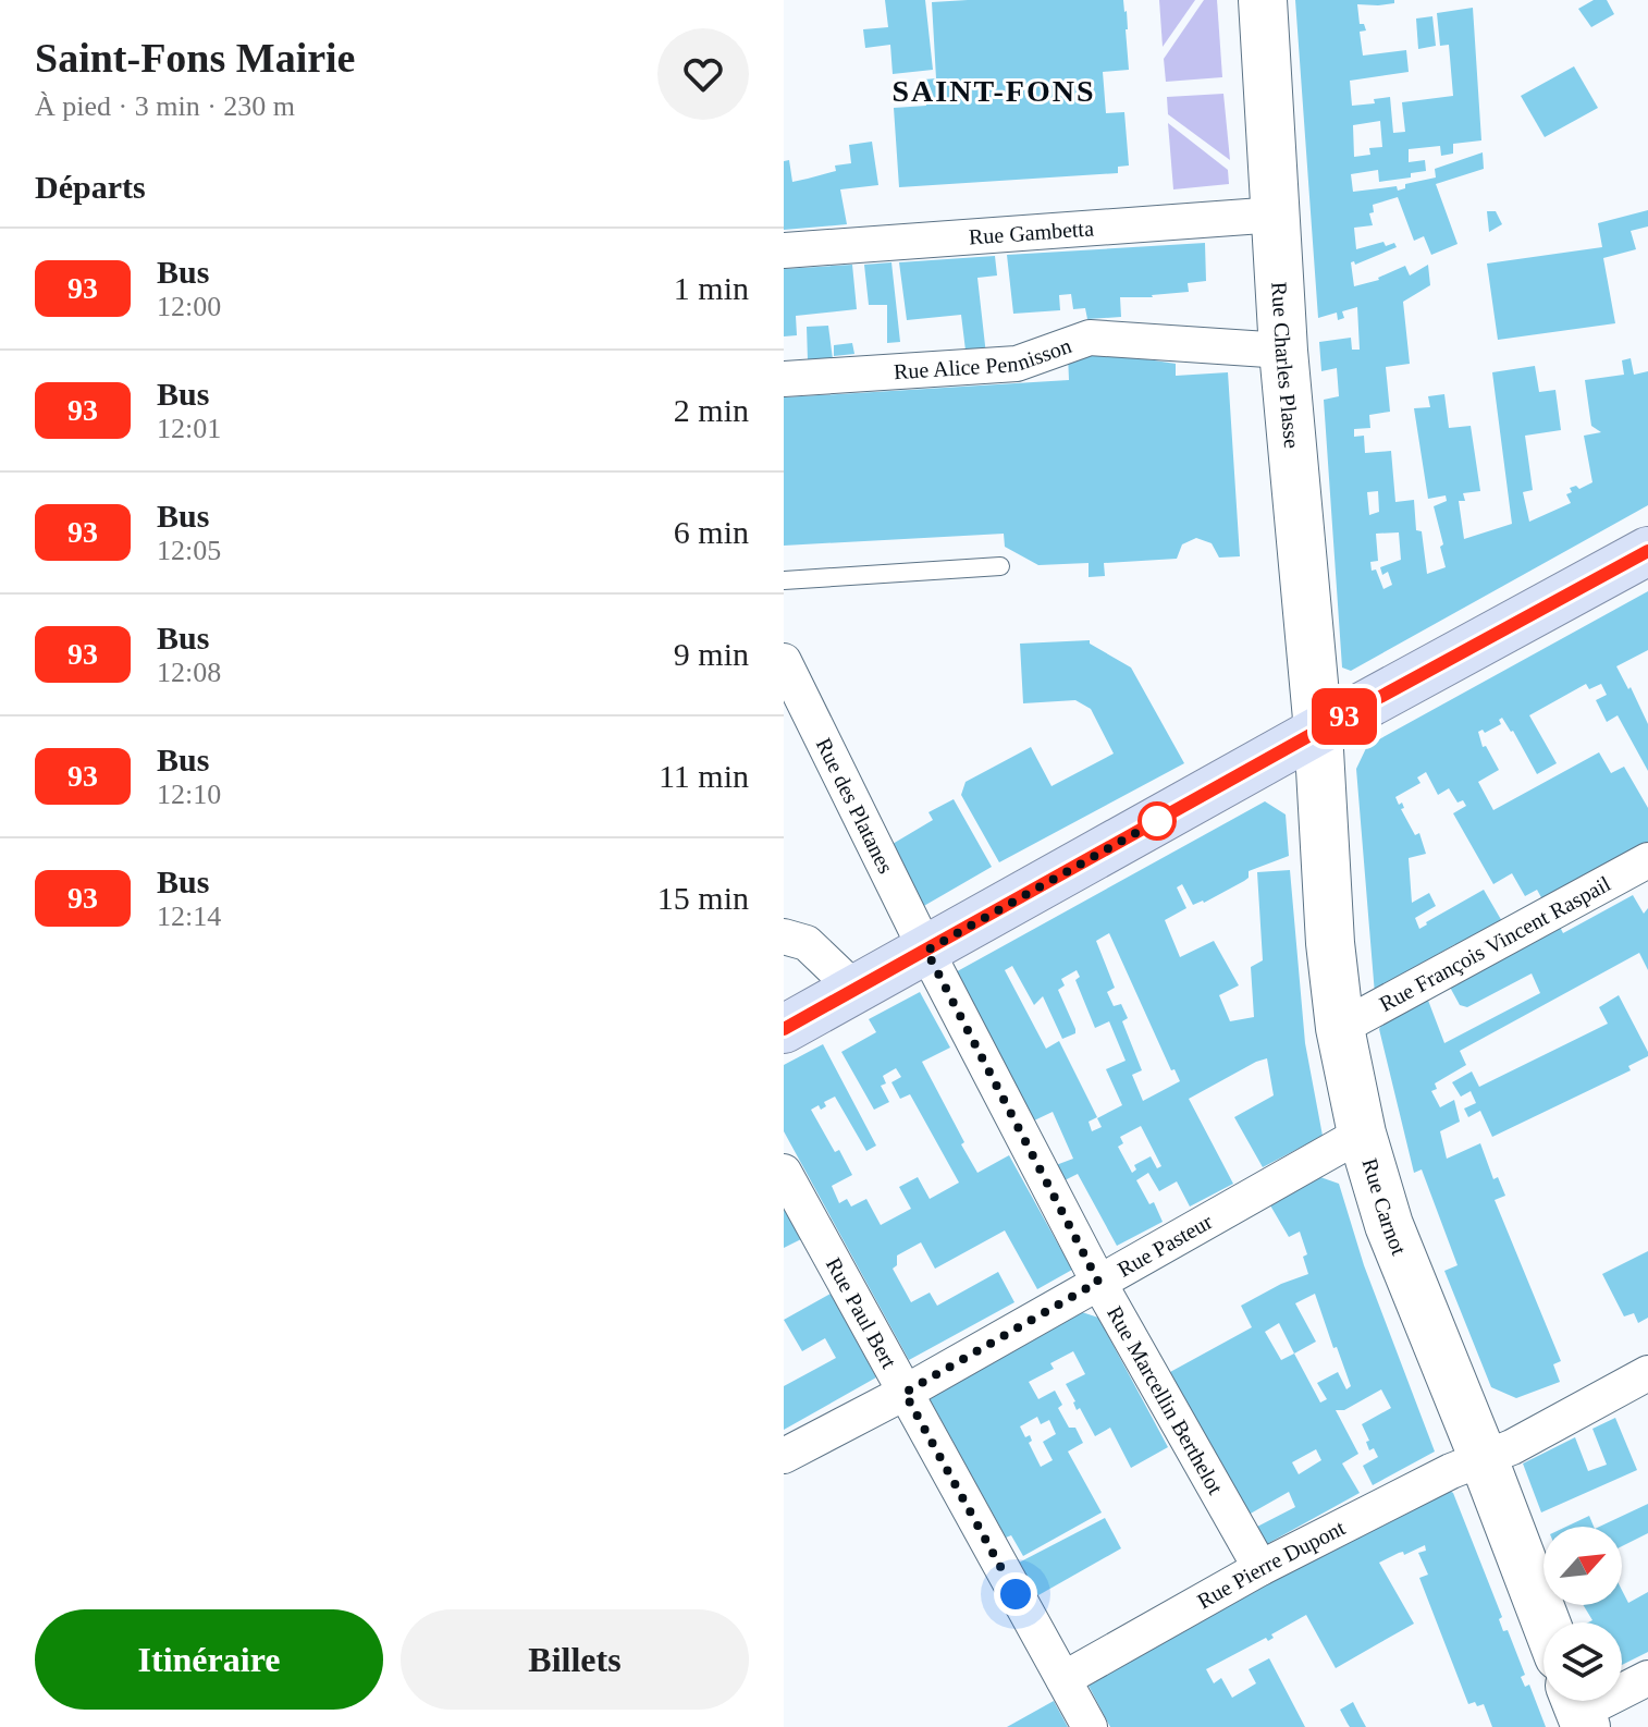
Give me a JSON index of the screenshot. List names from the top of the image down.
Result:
{
  "streets": {
    "main road": ["Rue Charles Plasse", "Rue Carnot"],
    "street": [
      "Rue Gambetta",
      "Rue Alice Pennisson",
      "Rue des Platanes",
      "Rue François Vincent Raspail",
      "Rue Pasteur",
      "Rue Paul Bert",
      "Rue Marcellin Berthelot",
      "Rue Pierre Dupont"
    ]
  },
  "crossings": [
    ["Rue Gambetta", "Rue Charles Plasse"],
    ["Rue Alice Pennisson", "Rue Charles Plasse"],
    ["Rue Charles Plasse", "Rue Carnot"],
    ["Rue des Platanes", "Rue Marcellin Berthelot"],
    ["Rue François Vincent Raspail", "Rue Carnot"],
    ["Rue Carnot", "Rue Pasteur"],
    ["Rue Carnot", "Rue Pierre Dupont"],
    ["Rue Pasteur", "Rue Paul Bert"],
    ["Rue Pasteur", "Rue Marcellin Berthelot"],
    ["Rue Paul Bert", "Rue Pierre Dupont"],
    ["Rue Marcellin Berthelot", "Rue Pierre Dupont"]
  ],
  "districts": ["SAINT-FONS"],
  "lines": ["bus line 93"],
  "north": "top right",
  "page": {
    "heading": [
      ["Saint-Fons Mairie", "À pied · 3 min · 230 m"],
      "Départs"
    ],
    "on_map": "93",
    "list": [
      {
        "mark": "93",
        "name": "Bus",
        "note": "12:00",
        "value": "1 min"
      },
      {
        "mark": "93",
        "name": "Bus",
        "note": "12:01",
        "value": "2 min"
      },
      {
        "mark": "93",
        "name": "Bus",
        "note": "12:05",
        "value": "6 min"
      },
      {
        "mark": "93",
        "name": "Bus",
        "note": "12:08",
        "value": "9 min"
      },
      {
        "mark": "93",
        "name": "Bus",
        "note": "12:10",
        "value": "11 min"
      },
      {
        "mark": "93",
        "name": "Bus",
        "note": "12:14",
        "value": "15 min"
      }
    ],
    "buttons": ["Itinéraire", "Billets"]
  }
}
